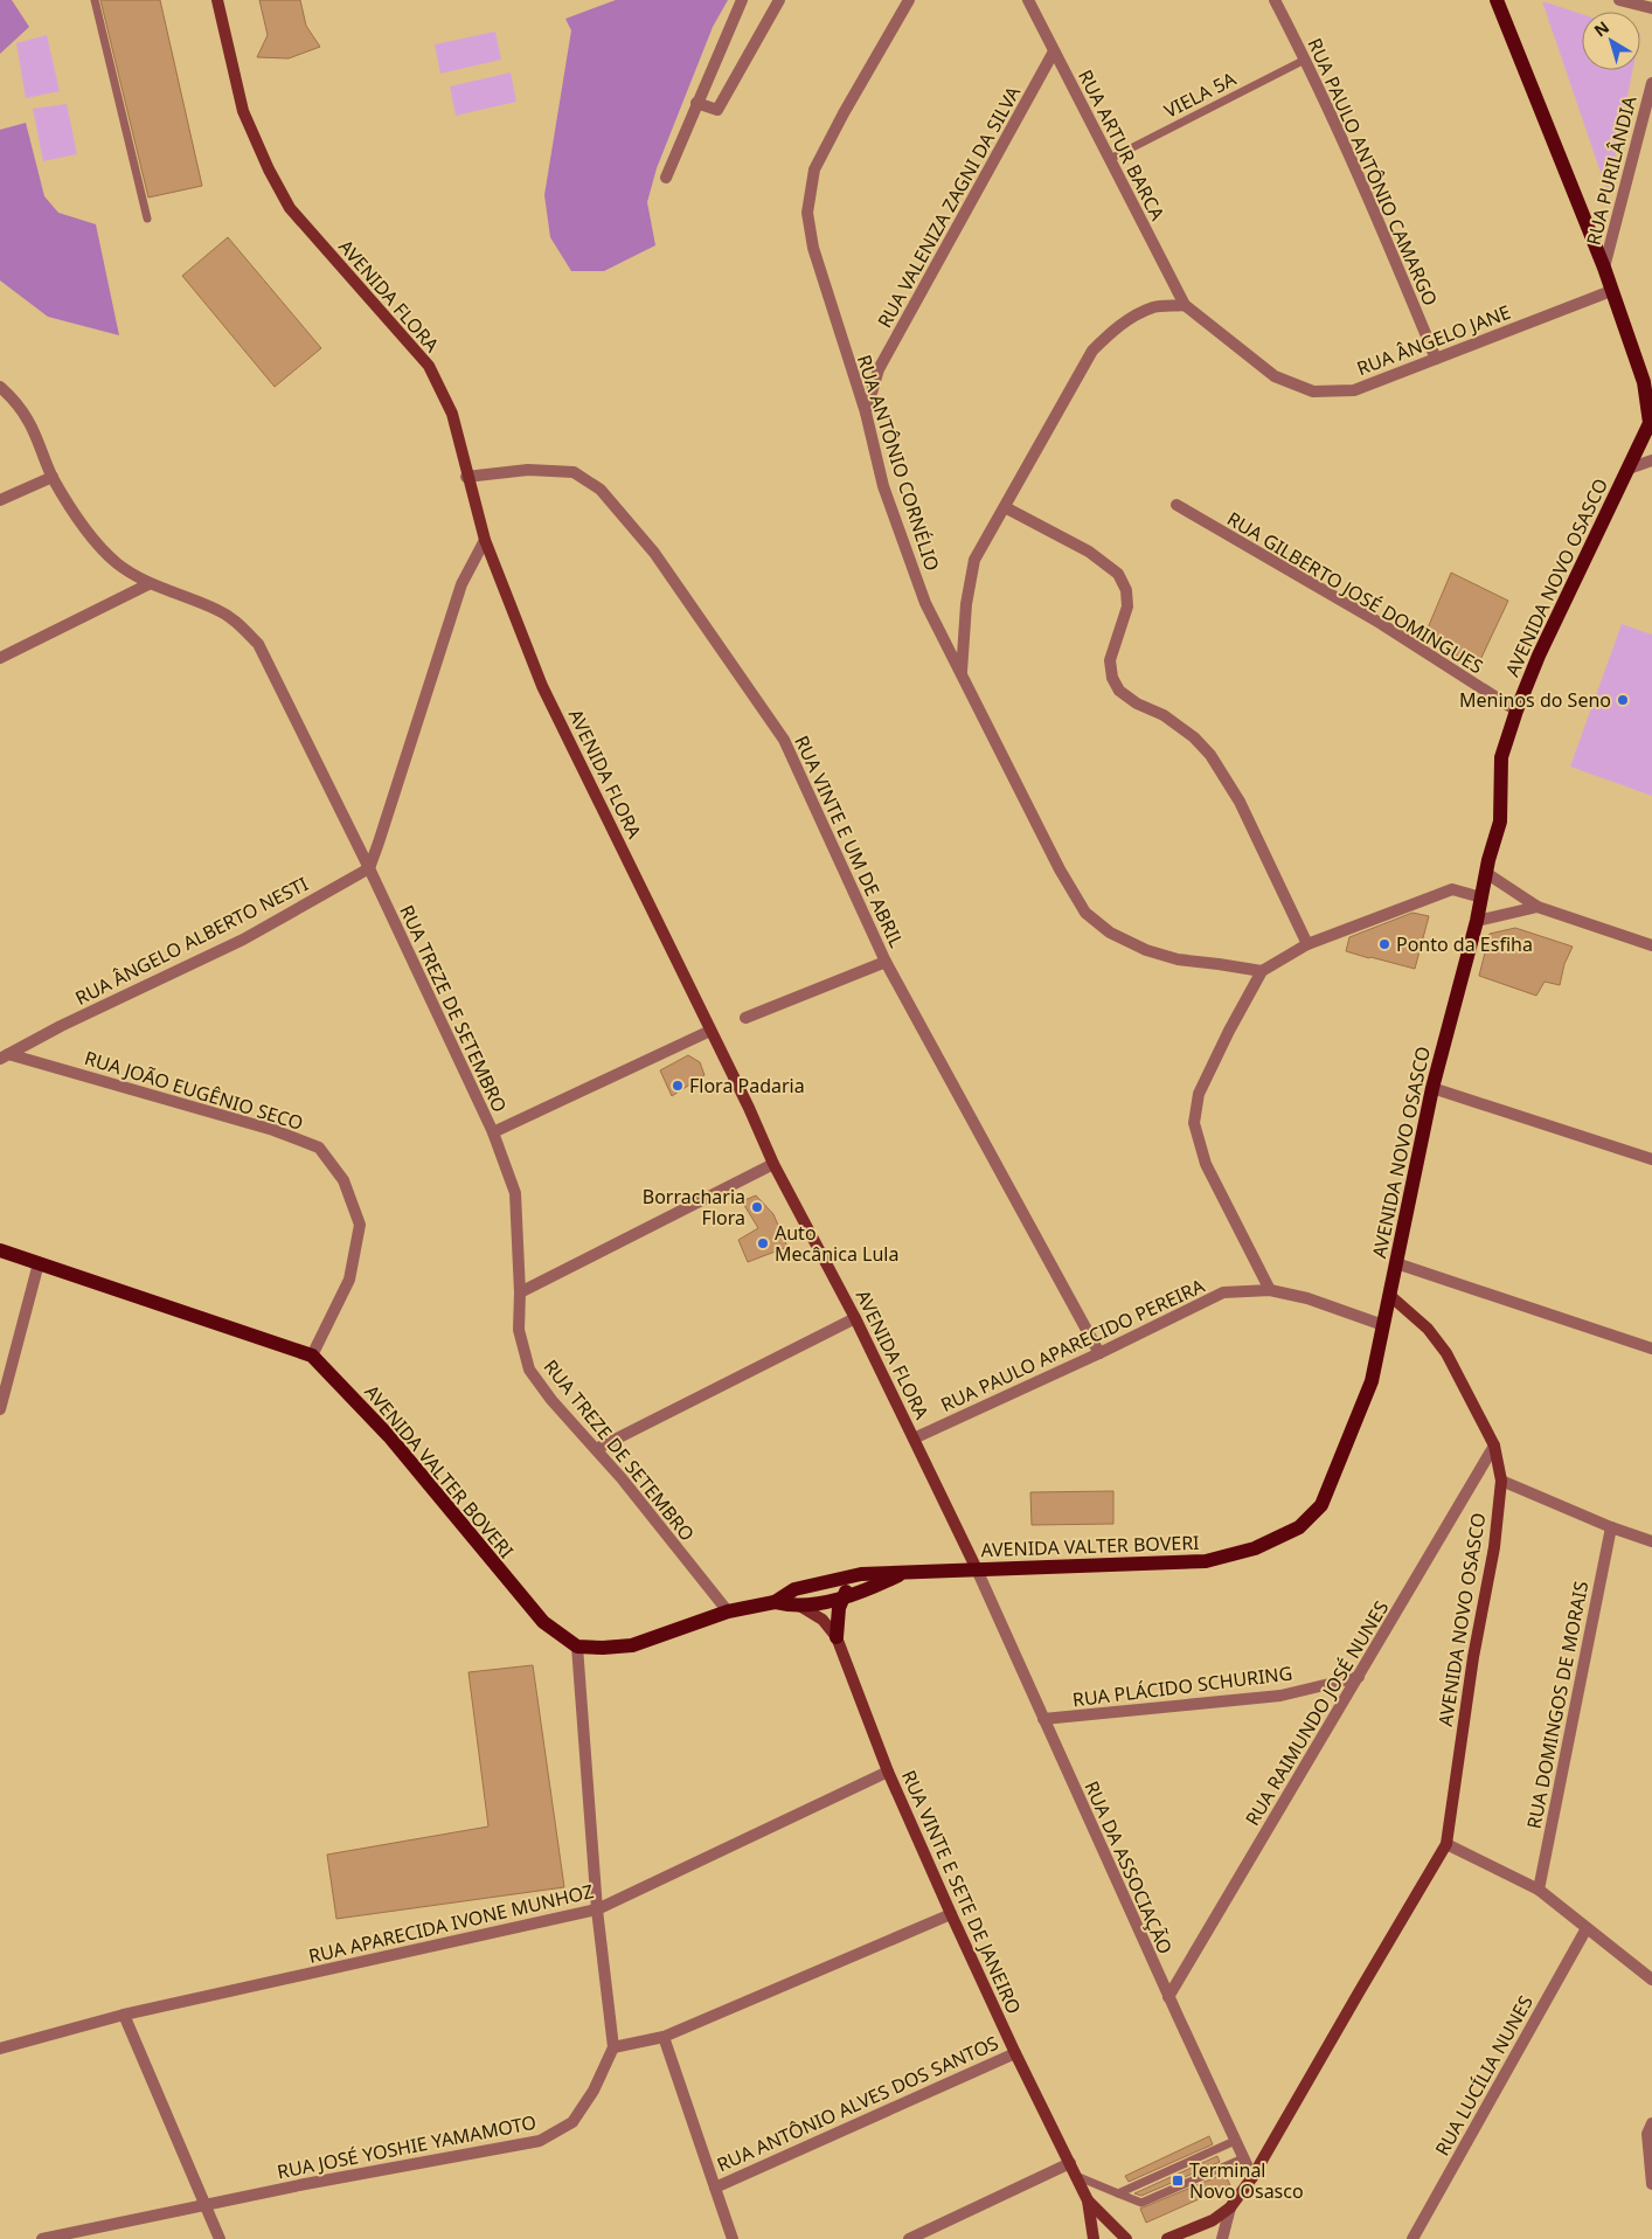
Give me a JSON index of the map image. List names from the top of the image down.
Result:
{
  "streets": {
    "main road": [
      "AVENIDA FLORA",
      "AVENIDA NOVO OSASCO",
      "AVENIDA VALTER BOVERI",
      "RUA VINTE E SETE DE JANEIRO"
    ],
    "street": [
      "RUA ARTUR BARCA",
      "RUA PURILÂNDIA",
      "RUA PAULO ANTÔNIO CAMARGO",
      "RUA VALENIZA ZAGNI DA SILVA",
      "RUA ÂNGELO JANE",
      "RUA ANTÔNIO CORNÉLIO",
      "RUA GILBERTO JOSÉ DOMINGUES",
      "RUA VINTE E UM DE ABRIL",
      "RUA ÂNGELO ALBERTO NESTI",
      "RUA TREZE DE SETEMBRO",
      "RUA JOÃO EUGÊNIO SECO",
      "RUA PAULO APARECIDO PEREIRA",
      "RUA PLÁCIDO SCHURING",
      "RUA DOMINGOS DE MORAIS",
      "RUA RAIMUNDO JOSÉ NUNES",
      "RUA DA ASSOCIAÇÃO",
      "RUA APARECIDA IVONE MUNHOZ",
      "RUA LUCÍLIA NUNES",
      "RUA ANTÔNIO ALVES DOS SANTOS",
      "RUA JOSÉ YOSHIE YAMAMOTO"
    ],
    "lane": ["VIELA 5A"]
  },
  "crossings": [
    ["VIELA 5A", "RUA ARTUR BARCA"],
    ["VIELA 5A", "RUA PAULO ANTÔNIO CAMARGO"],
    ["RUA ARTUR BARCA", "RUA VALENIZA ZAGNI DA SILVA"],
    ["RUA ARTUR BARCA", "RUA ÂNGELO JANE"],
    ["RUA PURILÂNDIA", "AVENIDA NOVO OSASCO"],
    ["RUA PAULO ANTÔNIO CAMARGO", "RUA ÂNGELO JANE"],
    ["RUA VALENIZA ZAGNI DA SILVA", "RUA ANTÔNIO CORNÉLIO"],
    ["AVENIDA FLORA", "RUA VINTE E UM DE ABRIL"],
    ["AVENIDA FLORA", "RUA PAULO APARECIDO PEREIRA"],
    ["AVENIDA FLORA", "AVENIDA VALTER BOVERI"],
    ["AVENIDA FLORA", "RUA DA ASSOCIAÇÃO"],
    ["RUA ÂNGELO JANE", "AVENIDA NOVO OSASCO"],
    ["AVENIDA NOVO OSASCO", "RUA GILBERTO JOSÉ DOMINGUES"],
    ["AVENIDA NOVO OSASCO", "AVENIDA VALTER BOVERI"],
    ["AVENIDA NOVO OSASCO", "RUA RAIMUNDO JOSÉ NUNES"],
    ["AVENIDA NOVO OSASCO", "RUA DA ASSOCIAÇÃO"],
    ["RUA VINTE E UM DE ABRIL", "RUA PAULO APARECIDO PEREIRA"],
    ["RUA ÂNGELO ALBERTO NESTI", "RUA TREZE DE SETEMBRO"],
    ["RUA ÂNGELO ALBERTO NESTI", "RUA JOÃO EUGÊNIO SECO"],
    ["RUA TREZE DE SETEMBRO", "AVENIDA VALTER BOVERI"],
    ["RUA JOÃO EUGÊNIO SECO", "AVENIDA VALTER BOVERI"],
    ["RUA PAULO APARECIDO PEREIRA", "AVENIDA VALTER BOVERI"],
    ["AVENIDA VALTER BOVERI", "RUA DA ASSOCIAÇÃO"],
    ["AVENIDA VALTER BOVERI", "RUA VINTE E SETE DE JANEIRO"],
    ["RUA PLÁCIDO SCHURING", "RUA RAIMUNDO JOSÉ NUNES"],
    ["RUA PLÁCIDO SCHURING", "RUA DA ASSOCIAÇÃO"],
    ["RUA RAIMUNDO JOSÉ NUNES", "RUA DA ASSOCIAÇÃO"],
    ["RUA VINTE E SETE DE JANEIRO", "RUA APARECIDA IVONE MUNHOZ"],
    ["RUA VINTE E SETE DE JANEIRO", "RUA ANTÔNIO ALVES DOS SANTOS"]
  ],
  "places": {
    "other": [
      "Meninos do Seno",
      "Ponto da Esfiha",
      "Flora Padaria",
      "Borracharia Flora",
      "Auto Mecânica Lula"
    ],
    "transit": ["Terminal Novo Osasco"]
  },
  "north": "top left"
}
